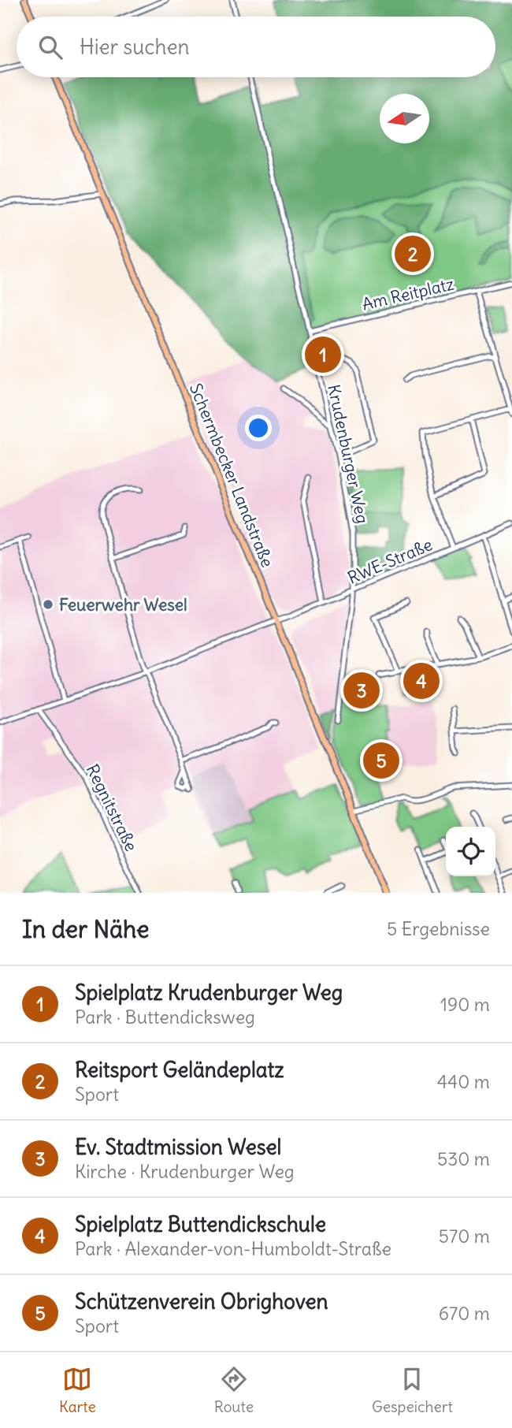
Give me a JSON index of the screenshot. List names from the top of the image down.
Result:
{
  "streets": {
    "main road": ["Schermbecker Landstraße"],
    "street": [
      "Am Reitplatz",
      "Krudenburger Weg",
      "RWE-Straße",
      "Regnitstraße"
    ]
  },
  "crossings": [
    ["Am Reitplatz", "Krudenburger Weg"],
    ["Krudenburger Weg", "RWE-Straße"],
    ["Schermbecker Landstraße", "RWE-Straße"],
    ["RWE-Straße", "Regnitstraße"]
  ],
  "places": ["Feuerwehr Wesel"],
  "north": "left",
  "page": {
    "search": "Hier suchen",
    "pins": [
      "2",
      "1",
      "4",
      "3",
      "5"
    ],
    "heading": ["In der Nähe", "5 Ergebnisse"],
    "list": [
      {
        "mark": "1",
        "name": "Spielplatz Krudenburger Weg",
        "note": "Park · Buttendicksweg",
        "value": "190 m"
      },
      {
        "mark": "2",
        "name": "Reitsport Geländeplatz",
        "note": "Sport",
        "value": "440 m"
      },
      {
        "mark": "3",
        "name": "Ev. Stadtmission Wesel",
        "note": "Kirche · Krudenburger Weg",
        "value": "530 m"
      },
      {
        "mark": "4",
        "name": "Spielplatz Buttendickschule",
        "note": "Park · Alexander-von-Humboldt-Straße",
        "value": "570 m"
      },
      {
        "mark": "5",
        "name": "Schützenverein Obrighoven",
        "note": "Sport",
        "value": "670 m"
      }
    ],
    "nav": ["Karte", "Route", "Gespeichert"]
  }
}
